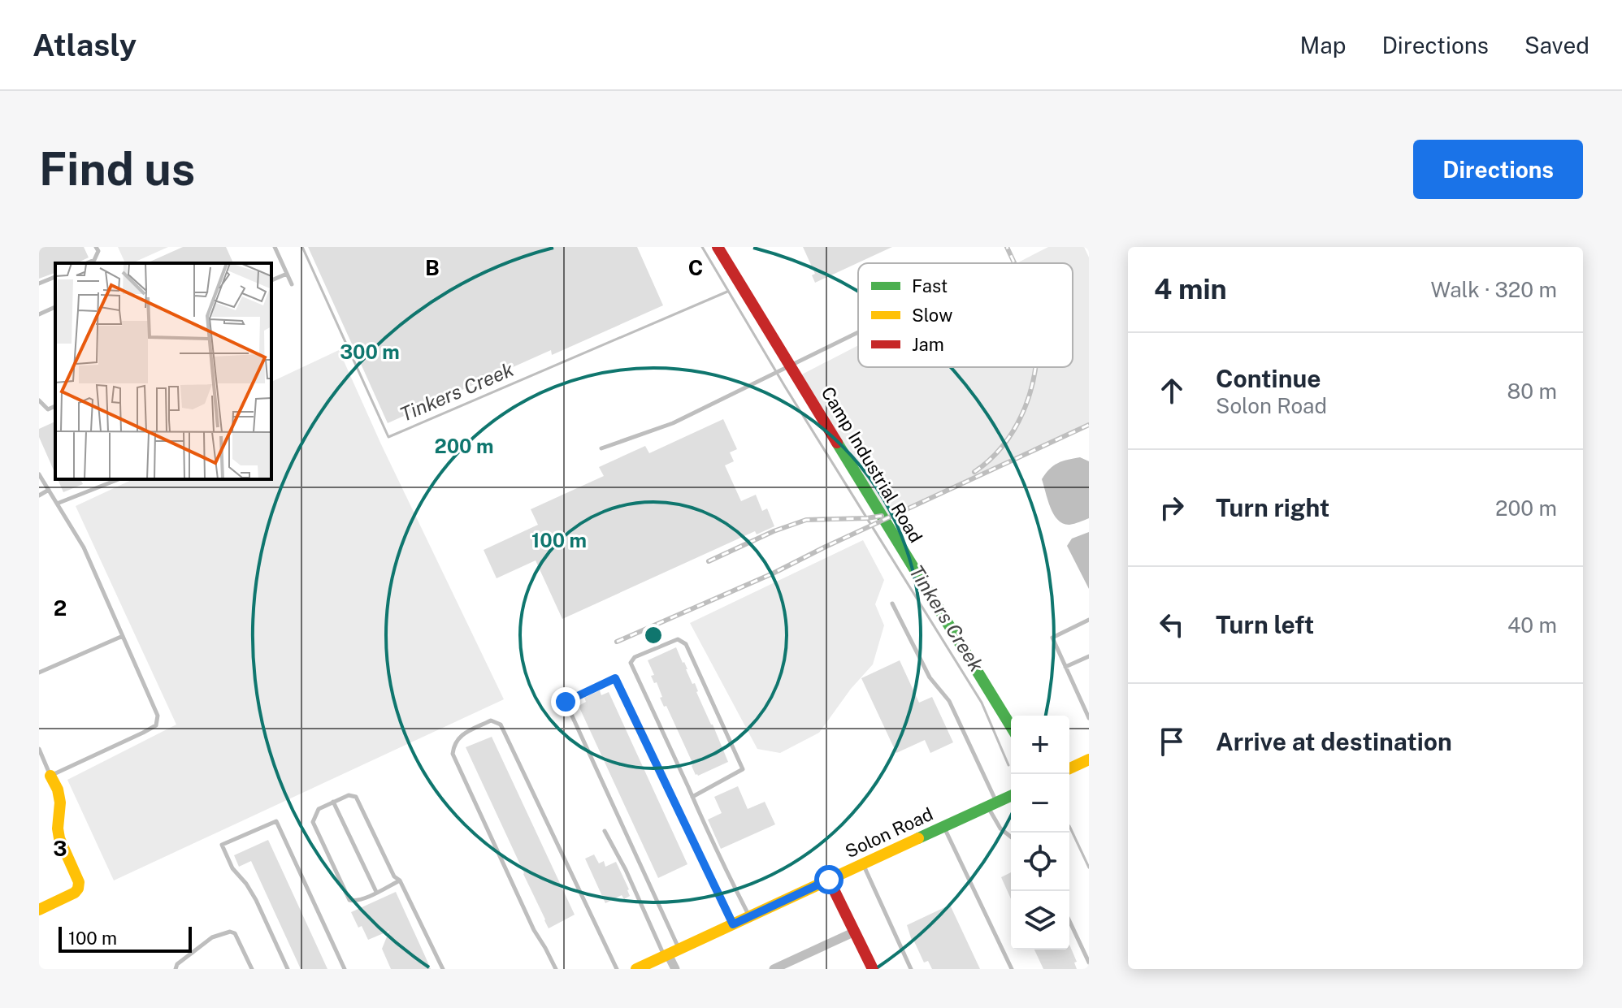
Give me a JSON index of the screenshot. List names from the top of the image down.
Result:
{
  "streets": {
    "street": ["Camp Industrial Road", "Solon Road"]
  },
  "water": ["Tinkers Creek"],
  "legend": ["Fast", "Slow", "Jam"],
  "scale_bar": "100 m",
  "page": {
    "header": "Atlasly",
    "nav": ["Map", "Directions", "Saved"],
    "buttons": "Directions",
    "title": "Find us",
    "heading": ["4 min", "Walk · 320 m"],
    "list": [
      ["Continue", "Solon Road", "80 m"],
      ["Turn right", "200 m"],
      ["Turn left", "40 m"],
      "Arrive at destination"
    ],
    "map_buttons": ["+", "−"],
    "scale": "100 m"
  },
  "grid": {
    "columns": ["B", "C"],
    "rows": ["2", "3"]
  },
  "rings": ["300 m", "200 m", "100 m"]
}
